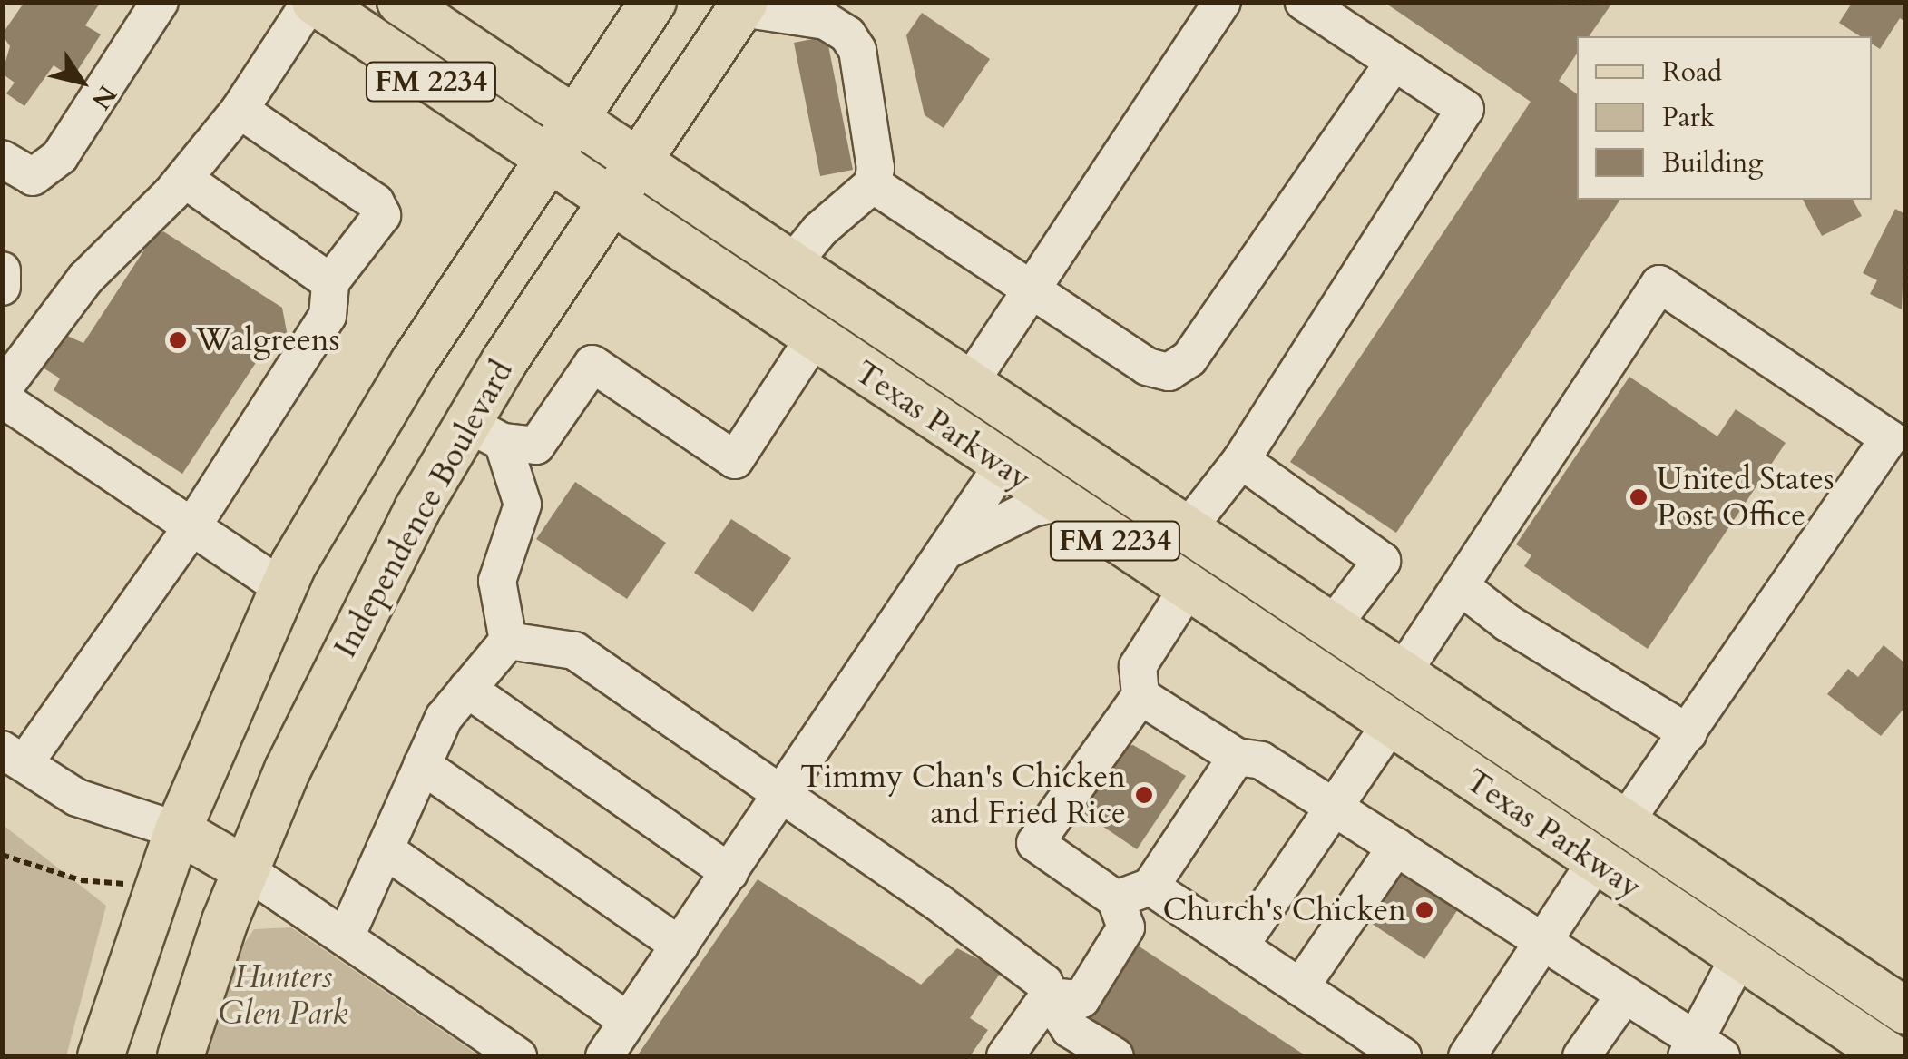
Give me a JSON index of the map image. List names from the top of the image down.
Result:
{
  "streets": {
    "main road": ["FM 2234", "Texas Parkway", "Independence Boulevard"]
  },
  "crossings": [
    ["Texas Parkway", "Independence Boulevard"]
  ],
  "parks": ["Hunters Glen Park"],
  "places": [
    "Walgreens",
    "United States Post Office",
    "Timmy Chan's Chicken and Fried Rice",
    "Church's Chicken"
  ],
  "legend": ["Road", "Park", "Building"],
  "north": "bottom right"
}
